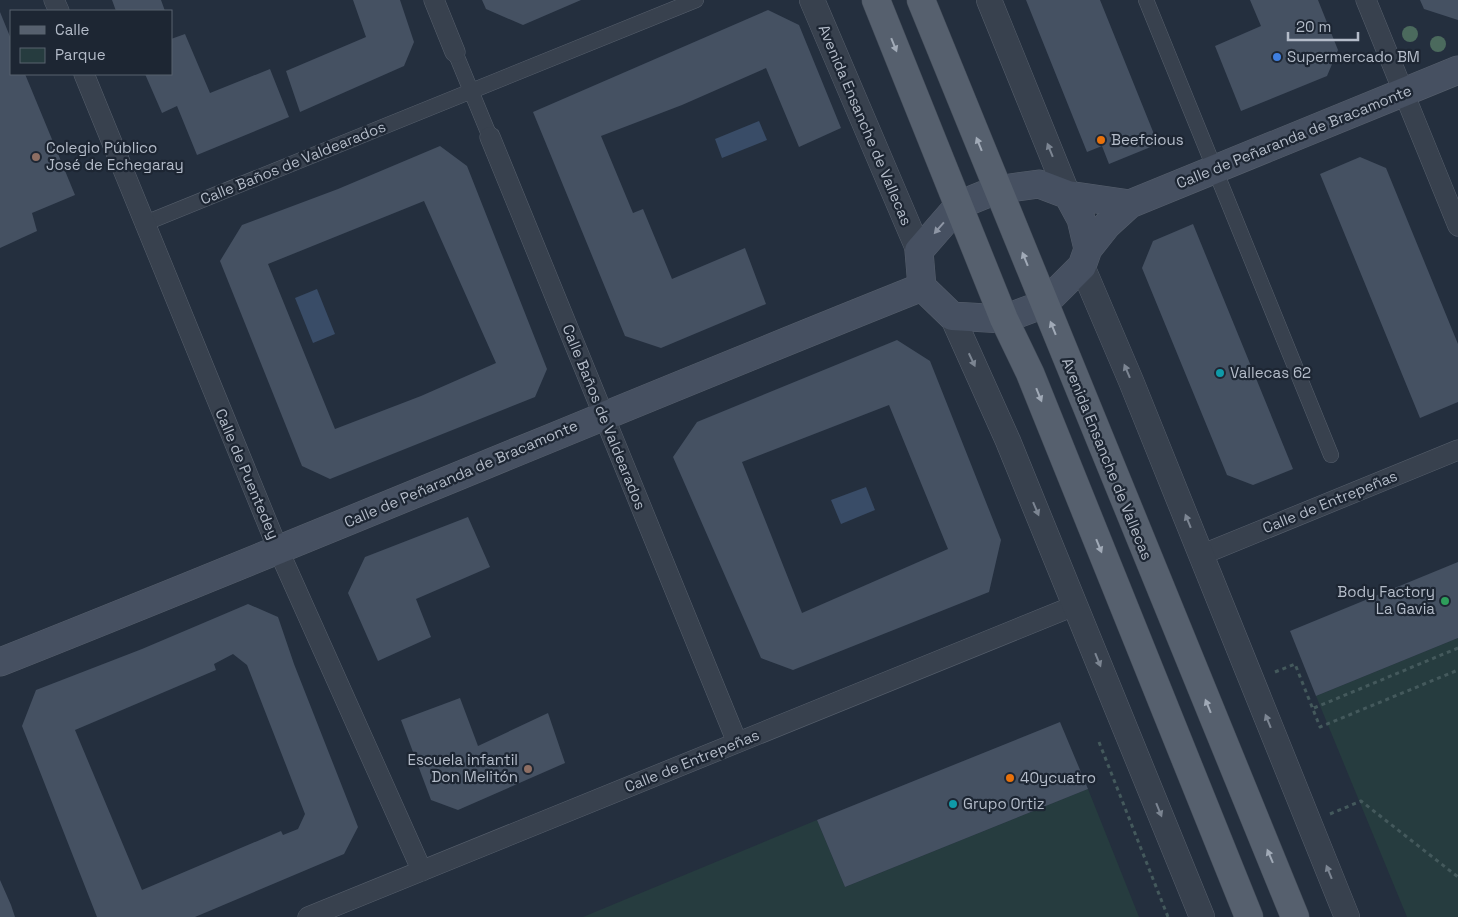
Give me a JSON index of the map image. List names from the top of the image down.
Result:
{
  "streets": {
    "main road": ["Avenida Ensanche de Vallecas", "Calle de Peñaranda de Bracamonte"],
    "street": ["Calle Baños de Valdearados", "Calle de Puentedey", "Calle de Entrepeñas"]
  },
  "crossings": [
    ["Avenida Ensanche de Vallecas", "Calle de Peñaranda de Bracamonte"],
    ["Calle de Peñaranda de Bracamonte", "Calle Baños de Valdearados"],
    ["Calle de Peñaranda de Bracamonte", "Calle de Puentedey"],
    ["Calle Baños de Valdearados", "Calle de Puentedey"],
    ["Calle Baños de Valdearados", "Calle de Entrepeñas"],
    ["Calle de Puentedey", "Calle de Entrepeñas"]
  ],
  "places": [
    "Supermercado BM",
    "Beefcious",
    "Colegio Público José de Echegaray",
    "Vallecas 62",
    "Body Factory La Gavia",
    "Escuela infantil Don Melitón",
    "40ycuatro",
    "Grupo Ortiz"
  ],
  "legend": ["Calle", "Parque"],
  "scale_bar": "20 m"
}
